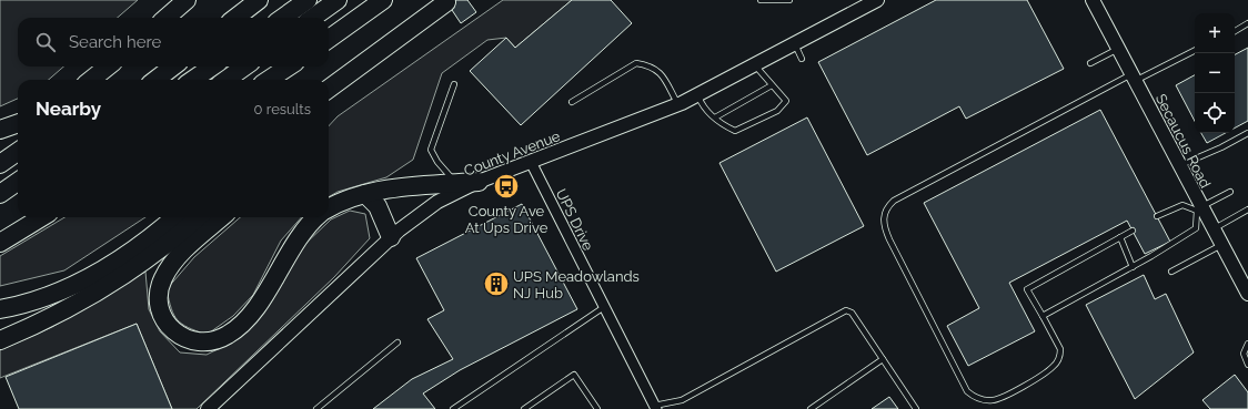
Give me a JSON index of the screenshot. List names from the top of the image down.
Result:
{
  "streets": {
    "main road": ["Secaucus Road", "County Avenue"],
    "street": ["UPS Drive"]
  },
  "crossings": [
    ["County Avenue", "UPS Drive"]
  ],
  "places": {
    "bus stop": ["County Ave At Ups Drive"],
    "building": ["UPS Meadowlands NJ Hub"]
  },
  "page": {
    "map_buttons": ["+", "−"],
    "search": "Search here",
    "heading": ["Nearby", "0 results"]
  }
}
